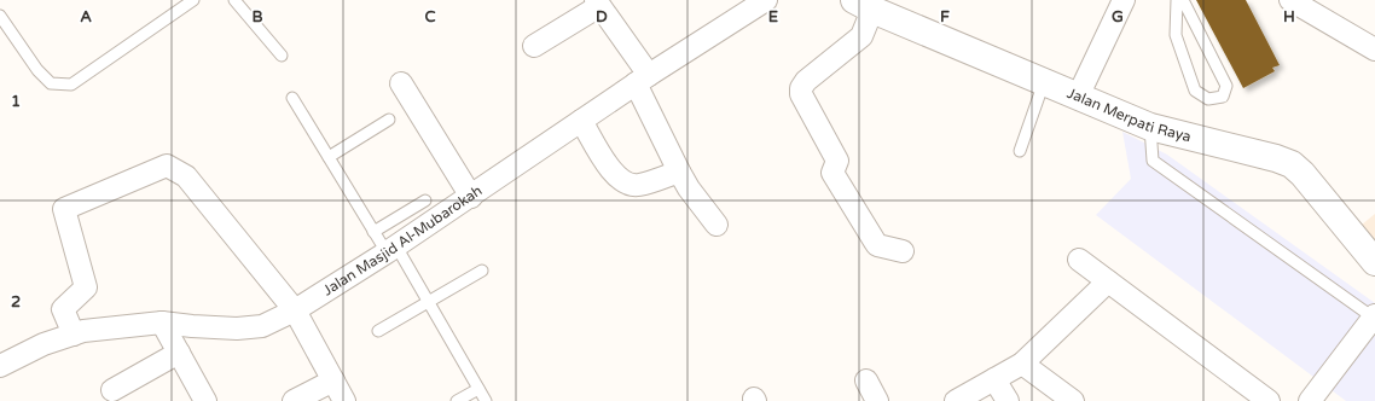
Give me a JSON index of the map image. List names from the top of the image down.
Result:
{
  "streets": {
    "main road": ["Jalan Merpati Raya"],
    "street": ["Jalan Masjid Al-Mubarokah"]
  },
  "grid": {
    "columns": [
      "A",
      "B",
      "C",
      "D",
      "E",
      "F",
      "G",
      "H"
    ],
    "rows": ["1", "2"]
  }
}
